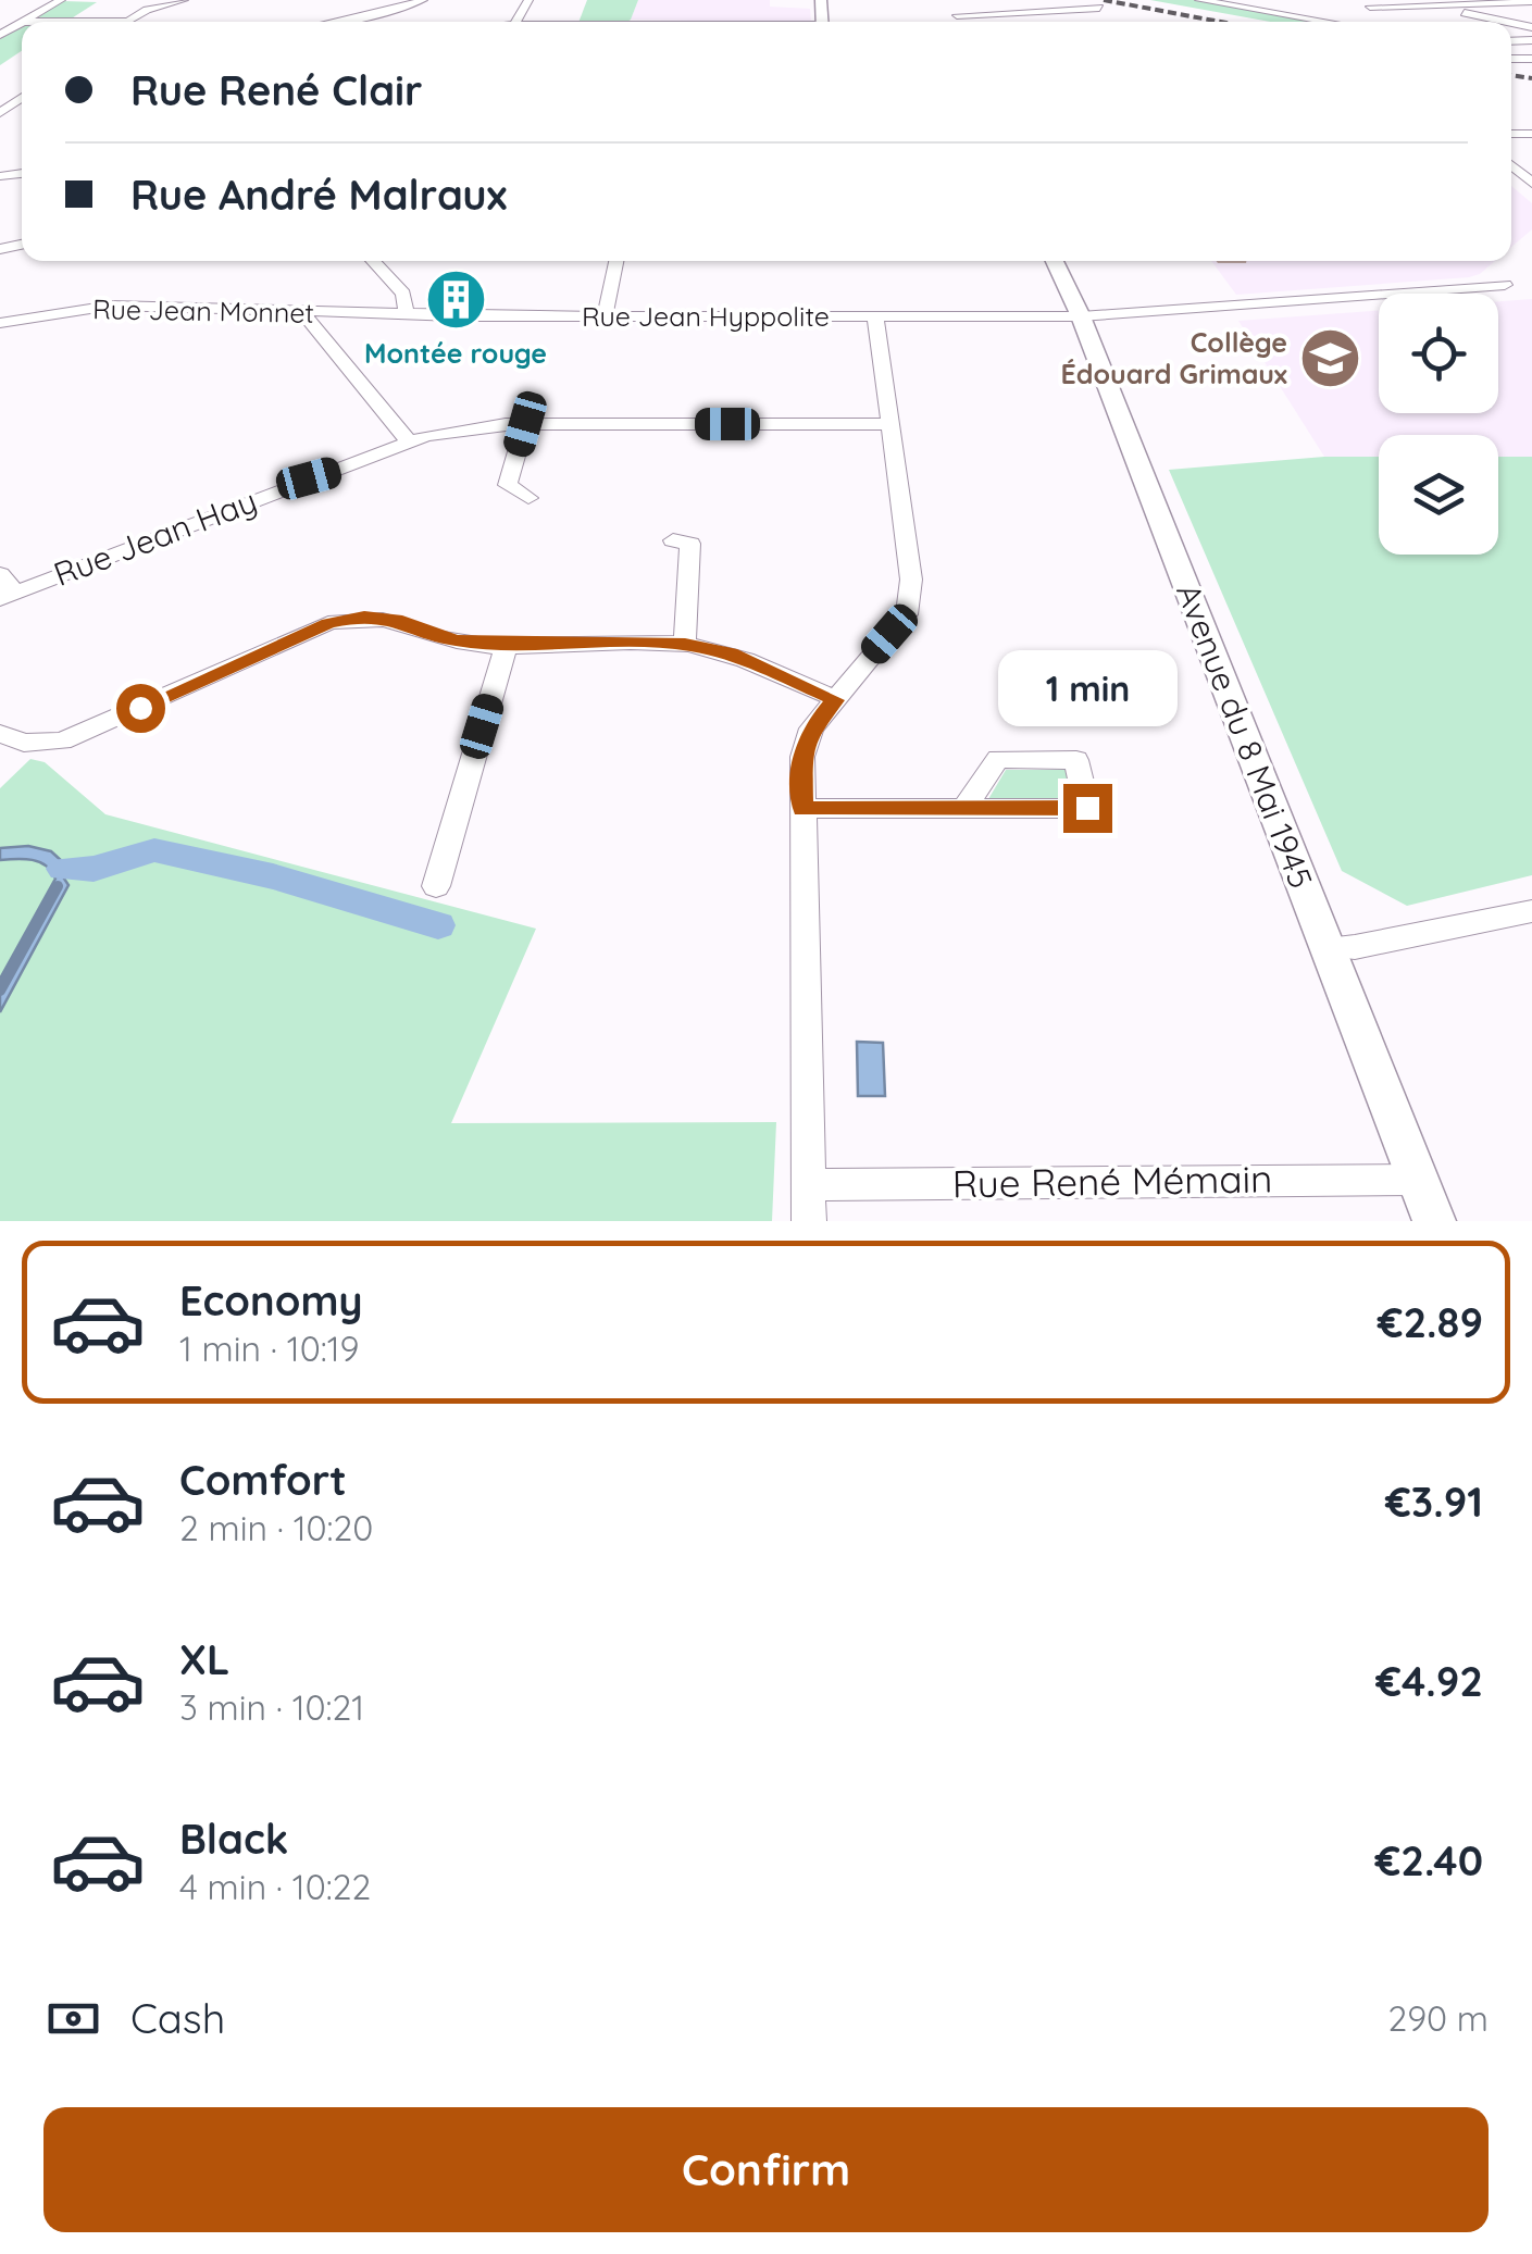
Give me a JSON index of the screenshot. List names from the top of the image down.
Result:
{
  "streets": {
    "street": [
      "Rue Jean Monnet",
      "Rue Jean Hyppolite",
      "Rue Jean Hay",
      "Avenue du 8 Mai 1945",
      "Rue René Mémain"
    ]
  },
  "crossings": [
    ["Rue Jean Monnet", "Rue Jean Hyppolite"],
    ["Rue Jean Hyppolite", "Avenue du 8 Mai 1945"],
    ["Avenue du 8 Mai 1945", "Rue René Mémain"]
  ],
  "places": {
    "building": ["Montée rouge"],
    "school or university": ["Collège Édouard Grimaux"]
  },
  "page": {
    "banner": ["Rue René Clair", "Rue André Malraux"],
    "bubble": "1 min",
    "list": [
      {
        "name": "Economy",
        "note": "1 min · 10:19",
        "value": "€2.89"
      },
      {
        "name": "Comfort",
        "note": "2 min · 10:20",
        "value": "€3.91"
      },
      {
        "name": "XL",
        "note": "3 min · 10:21",
        "value": "€4.92"
      },
      {
        "name": "Black",
        "note": "4 min · 10:22",
        "value": "€2.40"
      }
    ],
    "pay": ["Cash", "290 m"],
    "buttons": "Confirm"
  }
}
